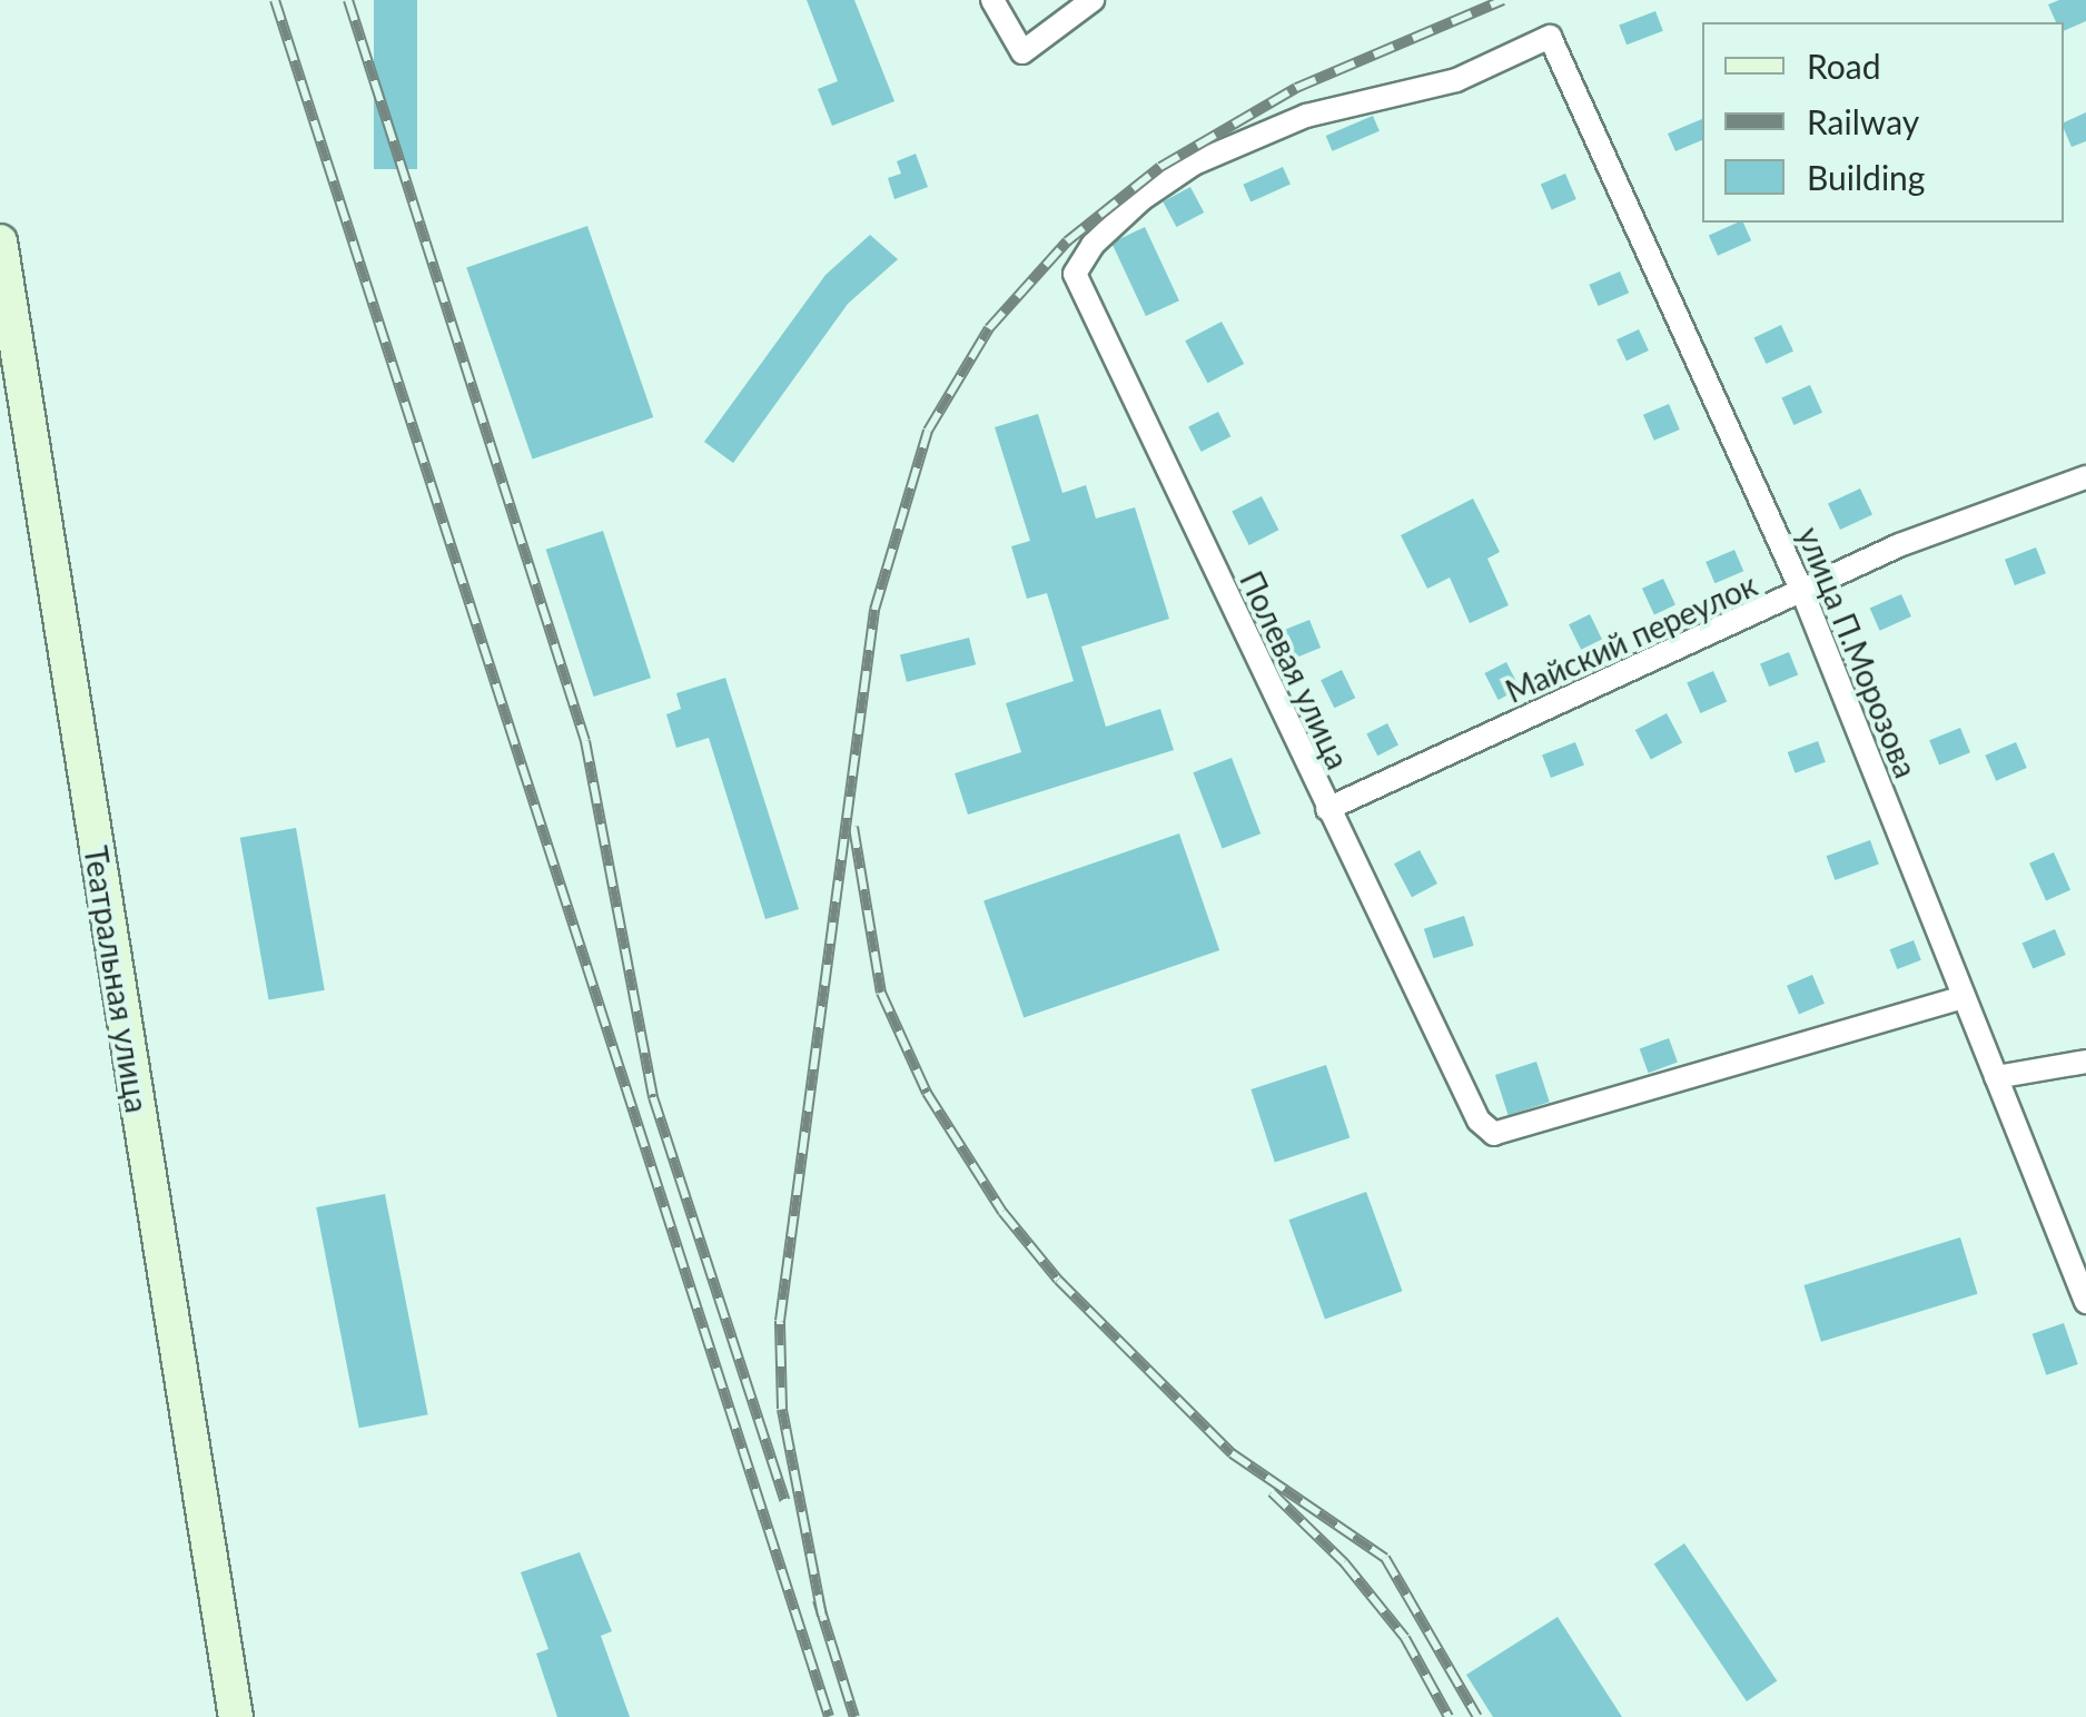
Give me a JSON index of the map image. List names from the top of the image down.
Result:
{
  "streets": {
    "main road": ["Театральная улица"],
    "street": ["Майский переулок", "улица П.Морозова", "Полевая улица"]
  },
  "crossings": [
    ["Майский переулок", "улица П.Морозова"],
    ["Майский переулок", "Полевая улица"],
    ["улица П.Морозова", "Полевая улица"]
  ],
  "legend": ["Road", "Railway", "Building"]
}
